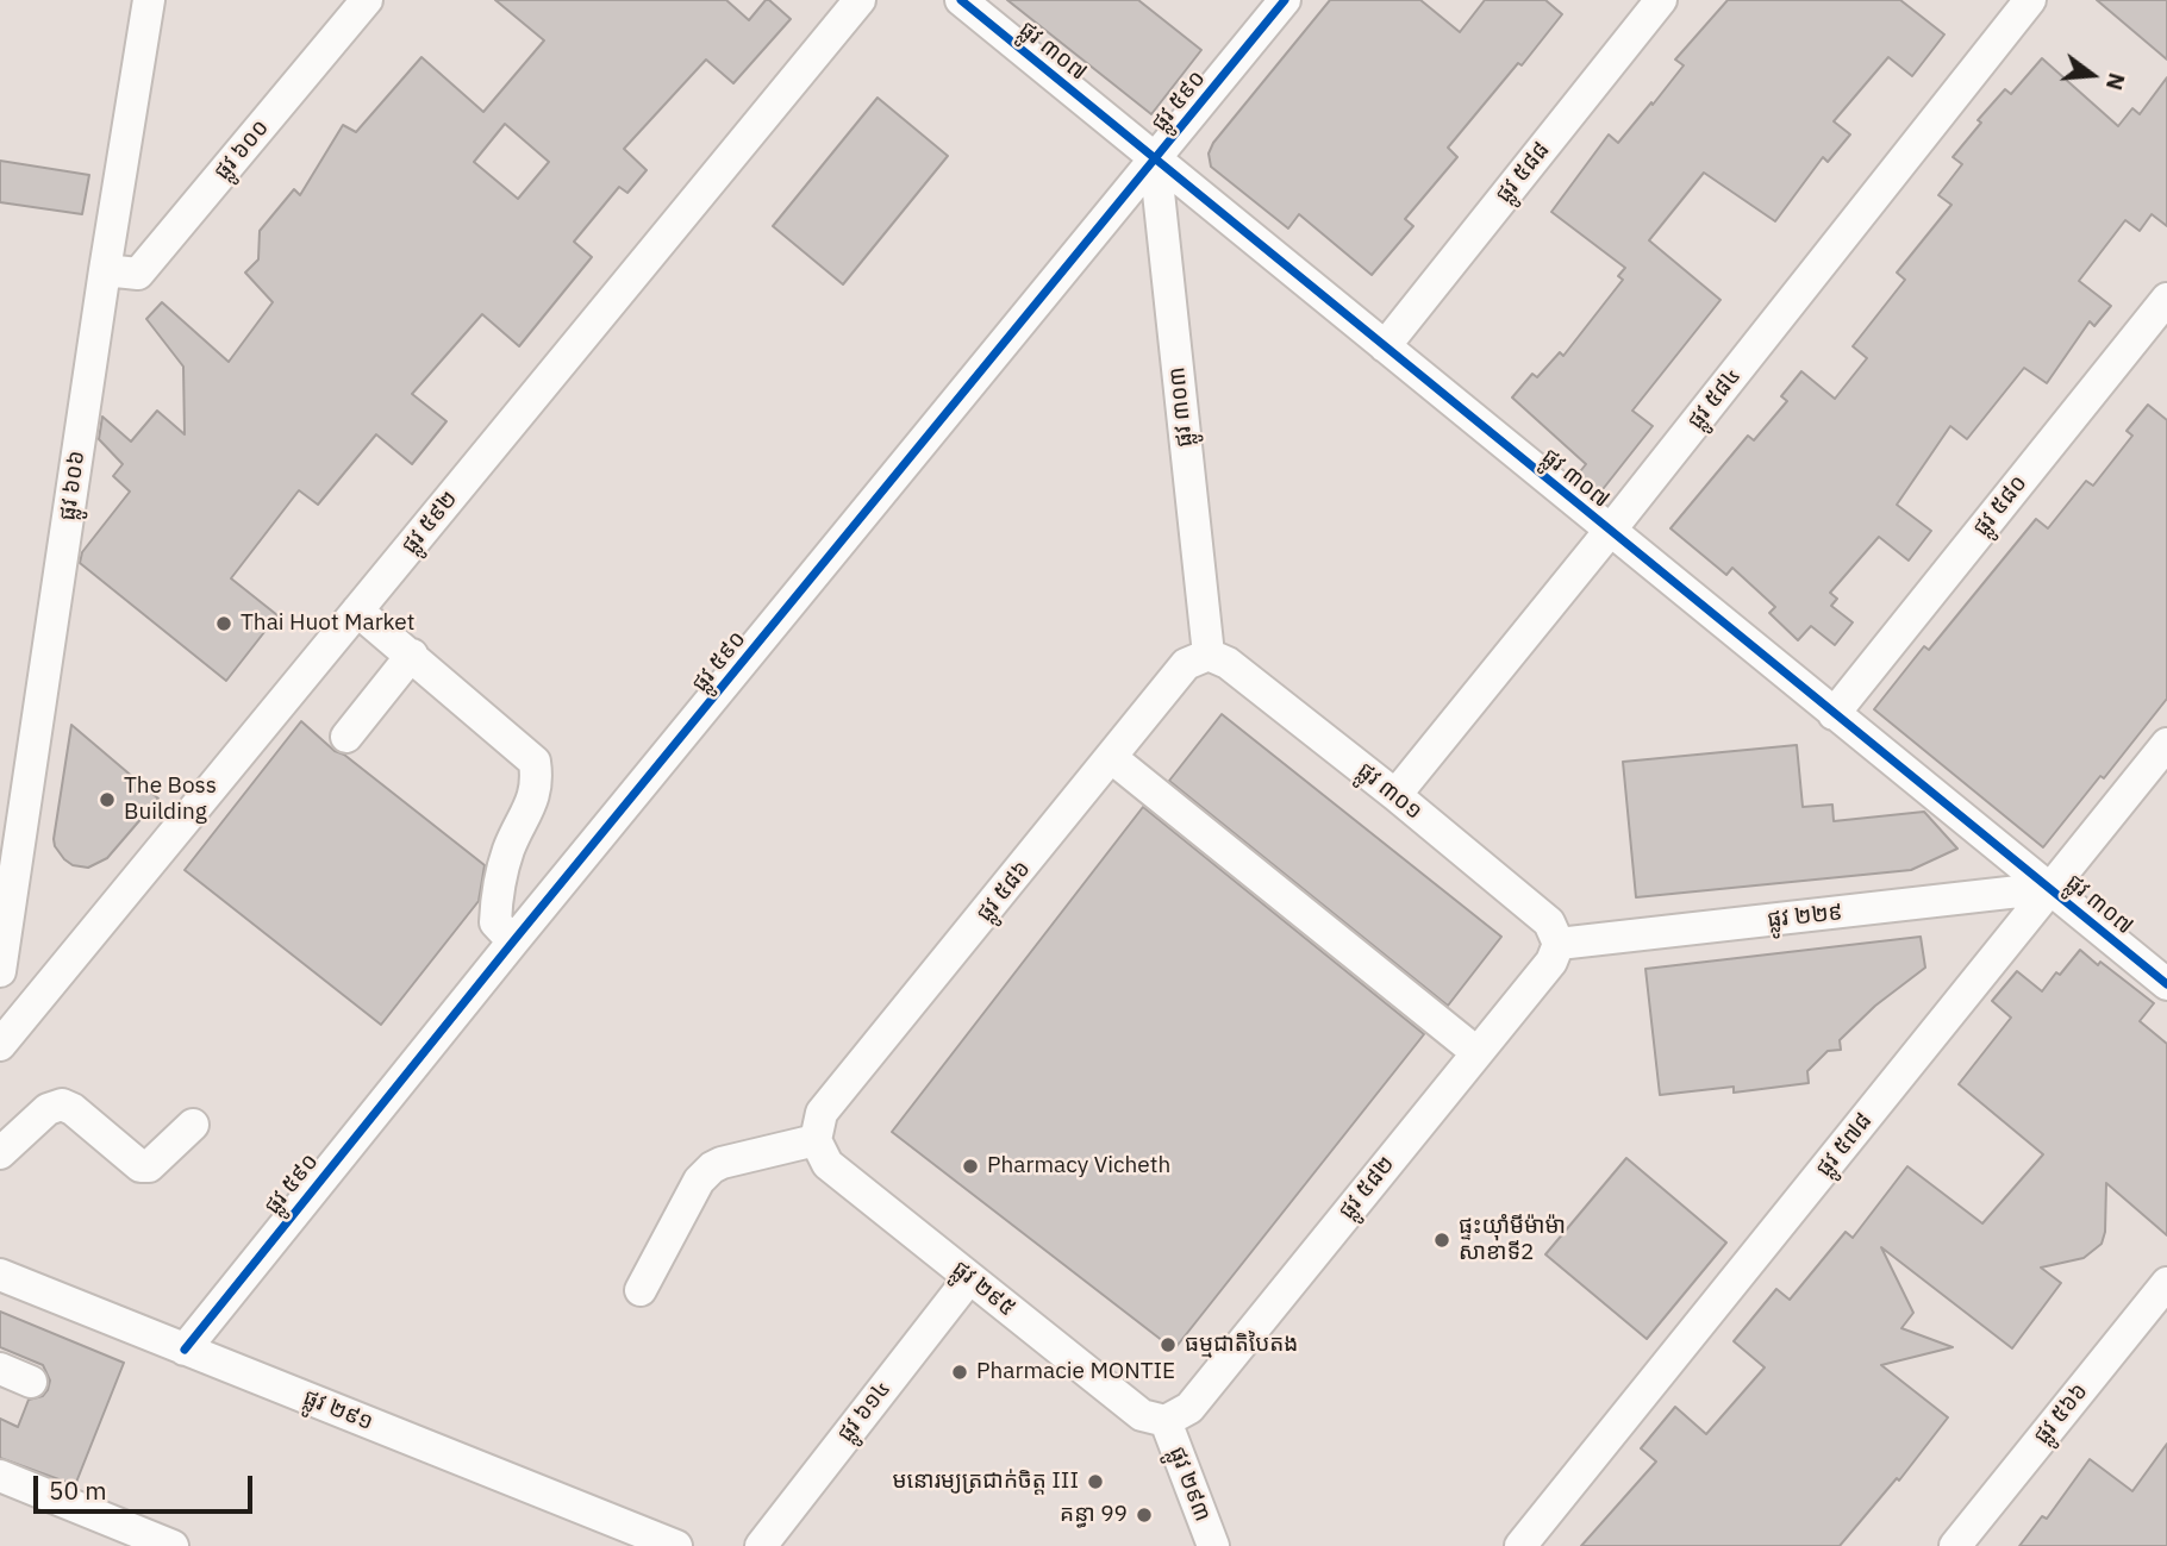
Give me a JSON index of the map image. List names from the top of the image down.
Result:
{
  "streets": {
    "street": [
      "ផ្លូវ ៣០៧",
      "ផ្លូវ ៥៩០",
      "ផ្លូវ ៦០០",
      "ផ្លូវ ៥៨៨",
      "ផ្លូវ ៥៨៤",
      "ផ្លូវ ៣០៣",
      "ផ្លូវ ៦០៦",
      "ផ្លូវ ៥៨០",
      "ផ្លូវ ៥៩២",
      "ផ្លូវ ៣០១",
      "ផ្លូវ ៥៨៦",
      "ផ្លូវ ២២៩",
      "ផ្លូវ ៥៧៨",
      "ផ្លូវ ៥៨២",
      "ផ្លូវ ២៩៥",
      "ផ្លូវ ២៩១",
      "ផ្លូវ ៦១៤",
      "ផ្លូវ ៥៦៦",
      "ផ្លូវ ២៩៣"
    ]
  },
  "crossings": [
    ["ផ្លូវ ៣០៧", "ផ្លូវ ៥៩០"],
    ["ផ្លូវ ៣០៧", "ផ្លូវ ៥៨៨"],
    ["ផ្លូវ ៣០៧", "ផ្លូវ ៥៨៤"],
    ["ផ្លូវ ៣០៧", "ផ្លូវ ៣០៣"],
    ["ផ្លូវ ៣០៧", "ផ្លូវ ៥៨០"],
    ["ផ្លូវ ៣០៧", "ផ្លូវ ២២៩"],
    ["ផ្លូវ ៣០៧", "ផ្លូវ ៥៧៨"],
    ["ផ្លូវ ៥៩០", "ផ្លូវ ៣០៣"],
    ["ផ្លូវ ៥៩០", "ផ្លូវ ២៩១"],
    ["ផ្លូវ ៦០០", "ផ្លូវ ៦០៦"],
    ["ផ្លូវ ៥៨៤", "ផ្លូវ ៣០១"],
    ["ផ្លូវ ៣០៣", "ផ្លូវ ៣០១"],
    ["ផ្លូវ ៣០៣", "ផ្លូវ ៥៨៦"],
    ["ផ្លូវ ៦០៦", "ផ្លូវ ៥៩២"],
    ["ផ្លូវ ៣០១", "ផ្លូវ ៥៨៦"],
    ["ផ្លូវ ៣០១", "ផ្លូវ ២២៩"],
    ["ផ្លូវ ៣០១", "ផ្លូវ ៥៨២"],
    ["ផ្លូវ ៥៨៦", "ផ្លូវ ២៩៥"],
    ["ផ្លូវ ២២៩", "ផ្លូវ ៥៧៨"],
    ["ផ្លូវ ២២៩", "ផ្លូវ ៥៨២"],
    ["ផ្លូវ ៥៨២", "ផ្លូវ ២៩៥"],
    ["ផ្លូវ ៥៨២", "ផ្លូវ ២៩៣"],
    ["ផ្លូវ ២៩៥", "ផ្លូវ ៦១៤"],
    ["ផ្លូវ ២៩៥", "ផ្លូវ ២៩៣"]
  ],
  "places": [
    "Thai Huot Market",
    "The Boss Building",
    "Pharmacy Vicheth",
    "ផ្ទះយ៉ាំមីម៉ាម៉ា សាខាទី2",
    "ធម្មជាតិបៃតង",
    "Pharmacie MONTIE",
    "មនោរម្យត្រជាក់ចិត្ត III",
    "គន្ធា 99"
  ],
  "scale_bar": "50 m",
  "north": "right"
}
